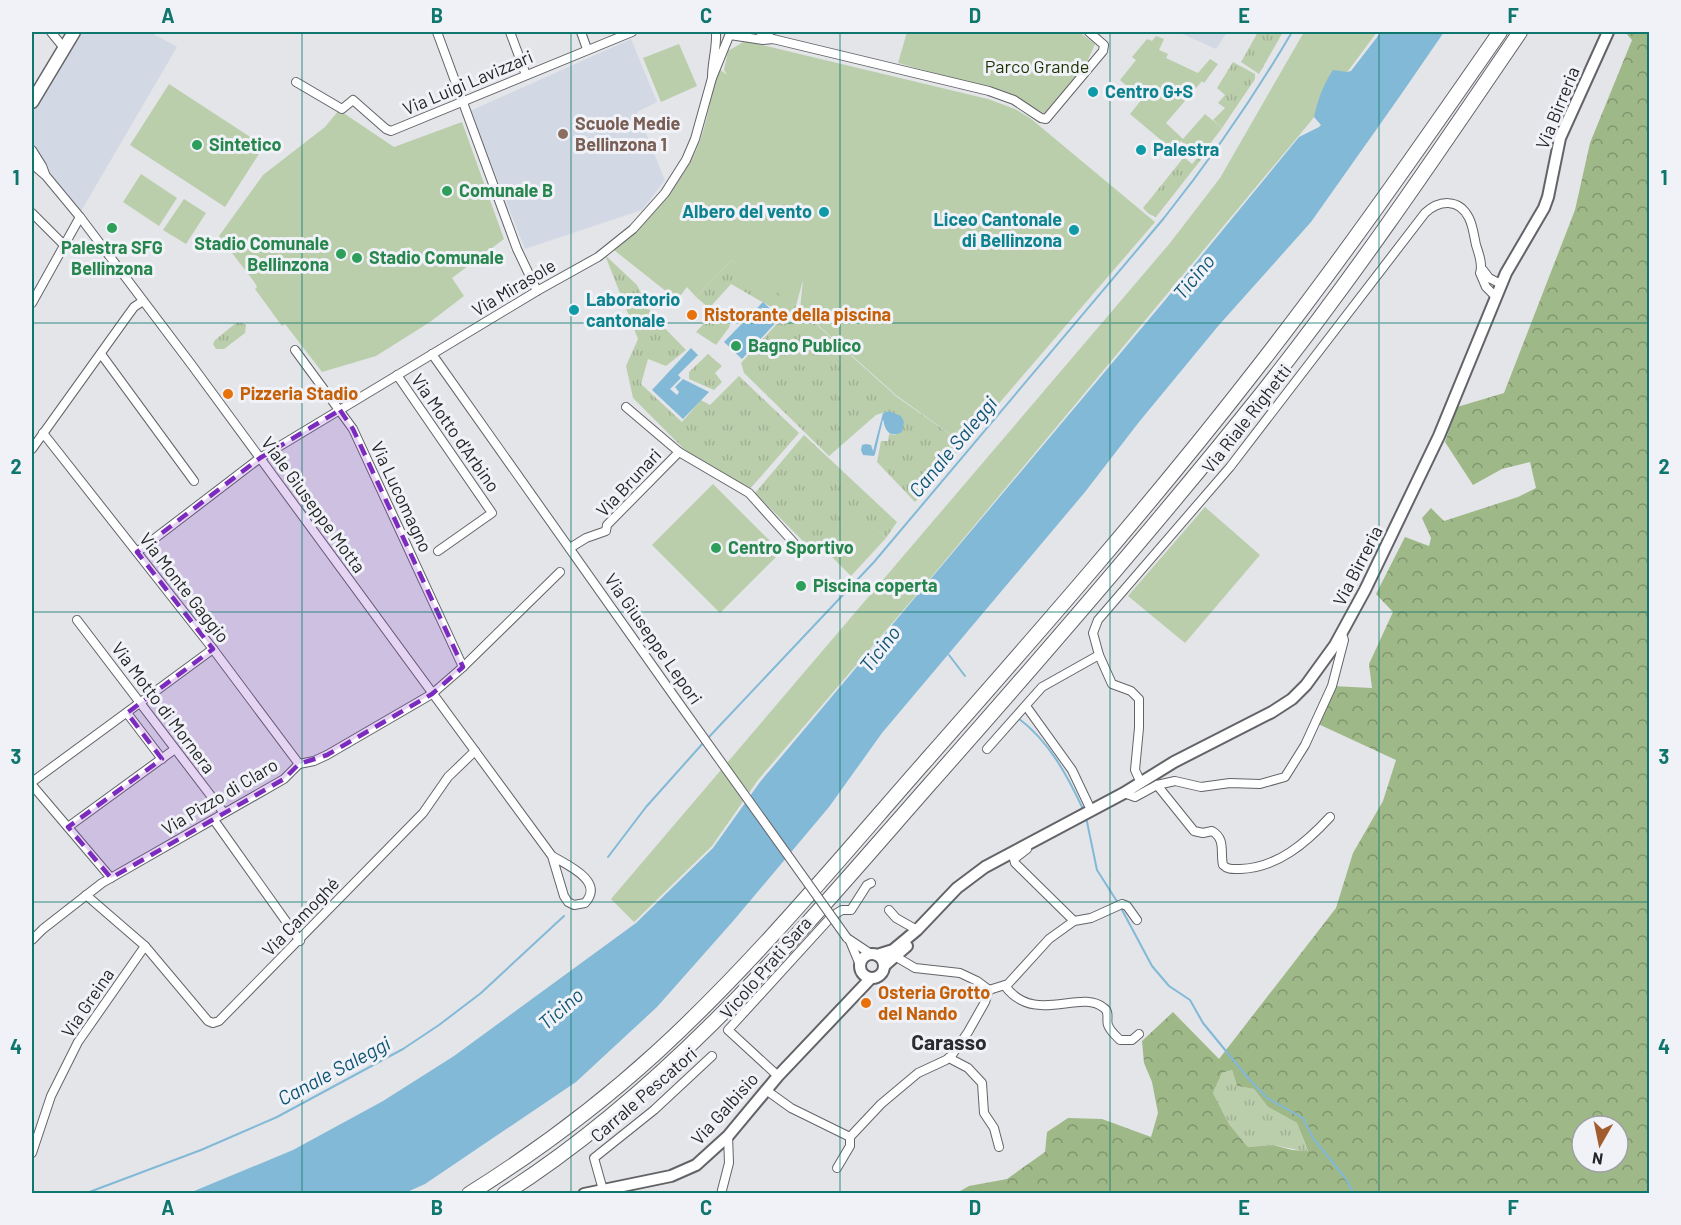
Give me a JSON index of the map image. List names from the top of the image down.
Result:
{
  "streets": {
    "street": [
      "Via Luigi Lavizzari",
      "Via Birreria",
      "Via Mirasole",
      "Via Riale Righetti",
      "Via Motto d'Arbino",
      "Via Brunari",
      "Via Lucomagno",
      "Viale Giuseppe Motta",
      "Via Monte Gaggio",
      "Via Giuseppe Lepori",
      "Via Motto di Mornera",
      "Via Pizzo di Claro",
      "Via Camoghé",
      "Vicolo Prati Sara",
      "Via Greina",
      "Carrale Pescatori",
      "Via Galbisio"
    ]
  },
  "crossings": [
    ["Via Birreria", "Via Riale Righetti"],
    ["Via Birreria", "Via Giuseppe Lepori"],
    ["Via Birreria", "Via Galbisio"],
    ["Via Mirasole", "Via Motto d'Arbino"],
    ["Via Mirasole", "Via Lucomagno"],
    ["Via Mirasole", "Viale Giuseppe Motta"],
    ["Via Mirasole", "Via Monte Gaggio"],
    ["Via Mirasole", "Via Giuseppe Lepori"],
    ["Via Brunari", "Via Giuseppe Lepori"],
    ["Via Lucomagno", "Via Pizzo di Claro"],
    ["Viale Giuseppe Motta", "Via Pizzo di Claro"],
    ["Viale Giuseppe Motta", "Via Camoghé"],
    ["Via Monte Gaggio", "Via Pizzo di Claro"],
    ["Via Giuseppe Lepori", "Via Galbisio"],
    ["Via Motto di Mornera", "Via Pizzo di Claro"],
    ["Via Camoghé", "Via Greina"],
    ["Vicolo Prati Sara", "Via Galbisio"],
    ["Carrale Pescatori", "Via Galbisio"]
  ],
  "districts": ["Carasso"],
  "water": ["Ticino", "Canale Saleggi"],
  "parks": ["Parco Grande"],
  "places": [
    "Centro G+S",
    "Scuole Medie Bellinzona 1",
    "Sintetico",
    "Palestra",
    "Comunale B",
    "Albero del vento",
    "Palestra SFG Bellinzona",
    "Liceo Cantonale di Bellinzona",
    "Stadio Comunale Bellinzona",
    "Stadio Comunale",
    "Laboratorio cantonale",
    "Ristorante della piscina",
    "Bagno Publico",
    "Pizzeria Stadio",
    "Centro Sportivo",
    "Piscina coperta",
    "Osteria Grotto del Nando"
  ],
  "north": "bottom",
  "grid": {
    "columns": [
      "A",
      "B",
      "C",
      "D",
      "E",
      "F"
    ],
    "rows": [
      "1",
      "2",
      "3",
      "4"
    ]
  }
}
